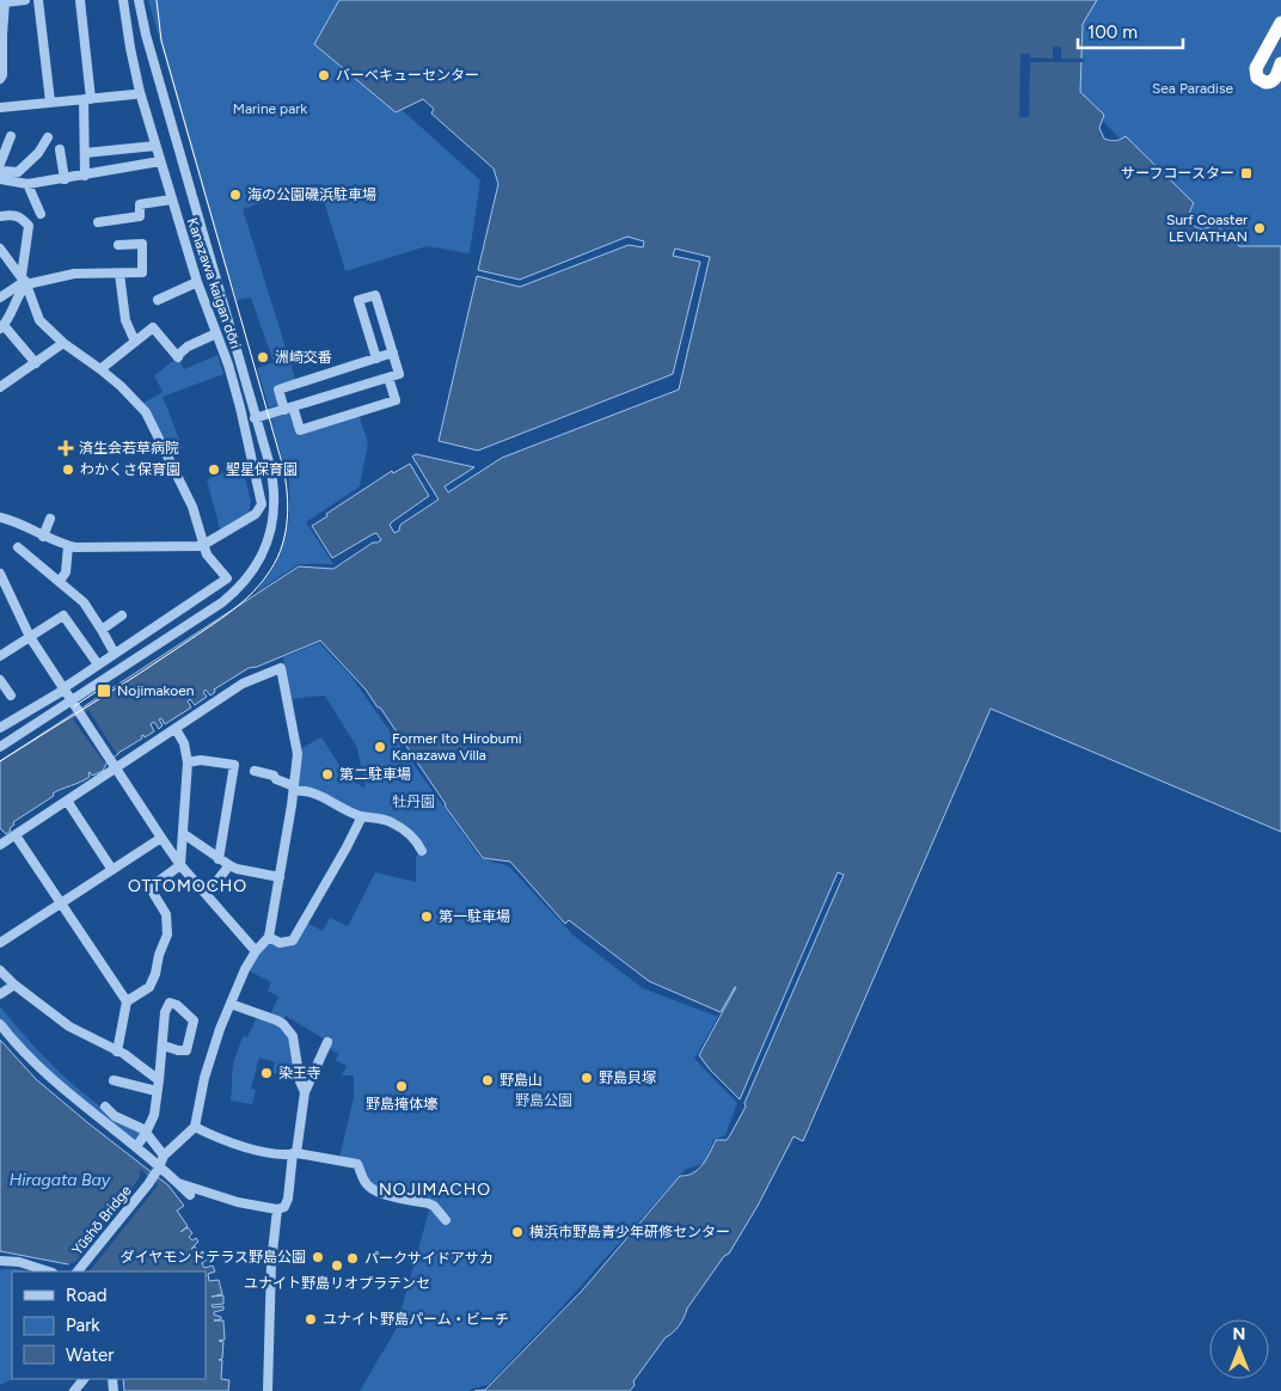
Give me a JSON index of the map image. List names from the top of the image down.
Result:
{
  "streets": {
    "street": ["Kanazawa kaigan dōri", "Yūshō Bridge"]
  },
  "districts": ["OTTOMOCHO", "NOJIMACHO"],
  "water": ["Hiragata Bay"],
  "parks": [
    "Sea Paradise",
    "Marine park",
    "牡丹園",
    "野島公園"
  ],
  "places": {
    "other": [
      "バーベキューセンター",
      "海の公園磯浜駐車場",
      "Surf Coaster LEVIATHAN",
      "洲崎交番",
      "わかくさ保育園",
      "聖星保育園",
      "Former Ito Hirobumi Kanazawa Villa",
      "第二駐車場",
      "第一駐車場",
      "染王寺",
      "野島貝塚",
      "野島山",
      "野島掩体壕",
      "横浜市野島青少年研修センター",
      "ダイヤモンドテラス野島公園",
      "パークサイドアサカ",
      "ユナイト野島リオプラテンセ",
      "ユナイト野島パーム・ビーチ"
    ],
    "transit": ["サーフコースター", "Nojimakoen"],
    "health": ["済生会若草病院"]
  },
  "legend": ["Road", "Park", "Water"],
  "scale_bar": "100 m",
  "north": "top"
}
